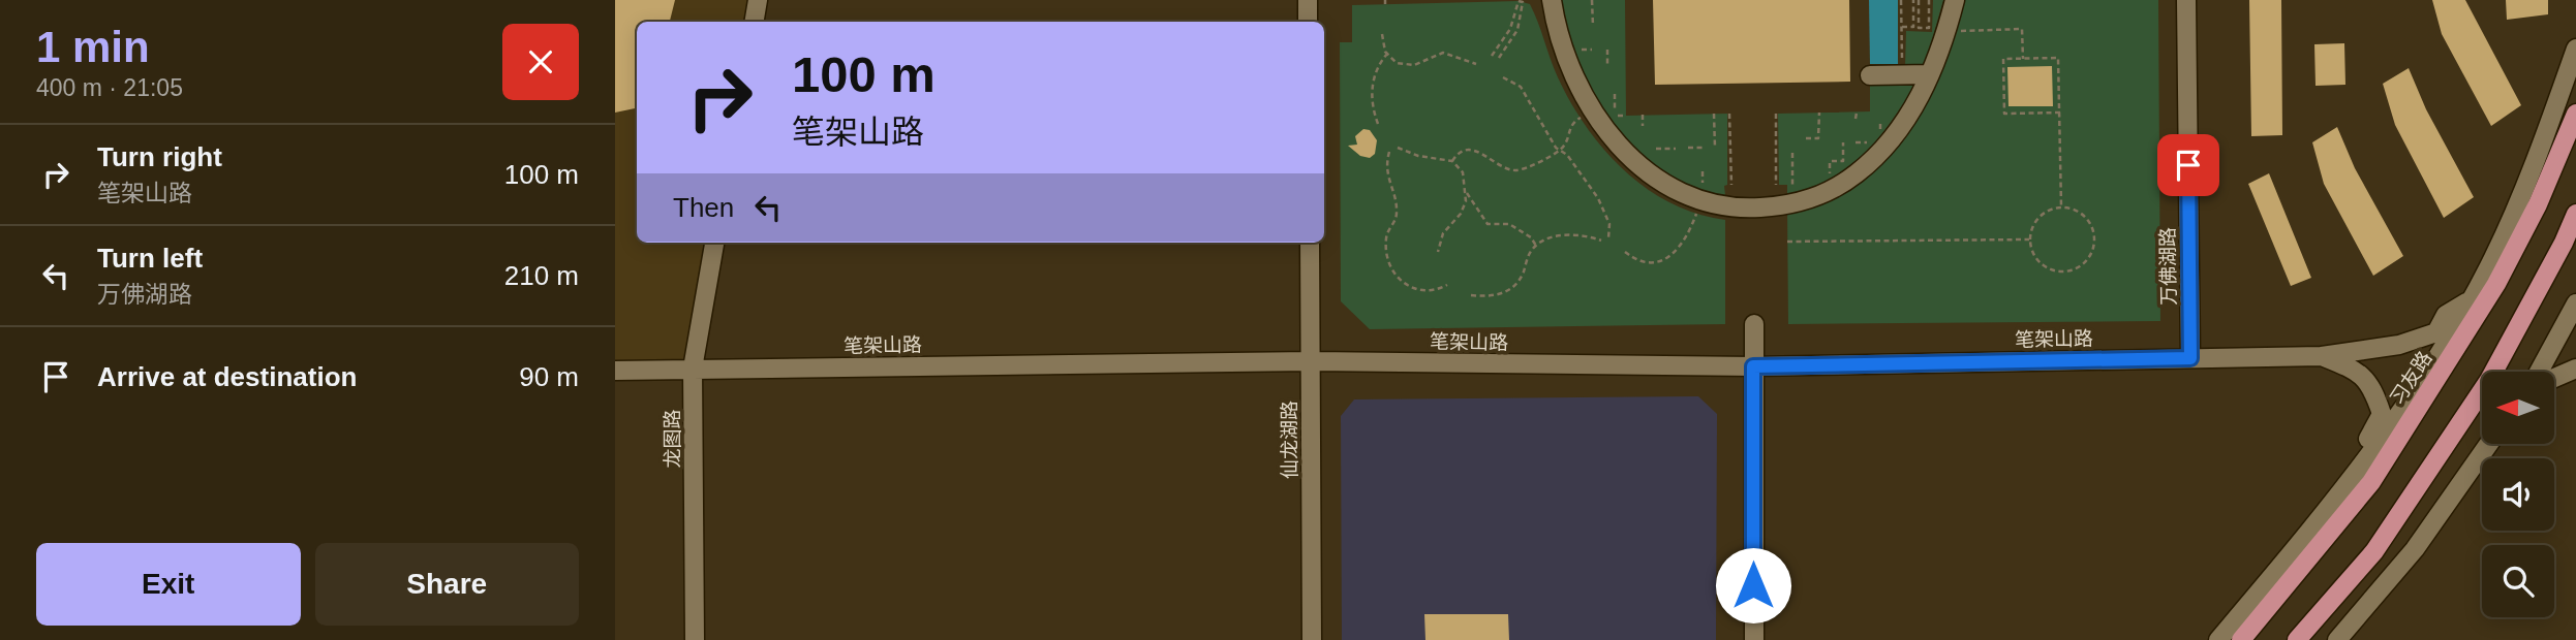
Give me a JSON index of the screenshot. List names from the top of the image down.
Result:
{
  "streets": {
    "main road": ["习友路"],
    "street": [
      "万佛湖路",
      "笔架山路",
      "龙图路",
      "仙龙湖路"
    ]
  },
  "crossings": [
    ["万佛湖路", "笔架山路"],
    ["笔架山路", "习友路"],
    ["笔架山路", "龙图路"],
    ["笔架山路", "仙龙湖路"]
  ],
  "north": "left",
  "page": {
    "heading": ["1 min", "400 m · 21:05"],
    "turn": ["100 m", "笔架山路"],
    "list": [
      {
        "name": "Turn right",
        "note": "笔架山路",
        "value": "100 m"
      },
      {
        "name": "Turn left",
        "note": "万佛湖路",
        "value": "210 m"
      },
      {
        "name": "Arrive at destination",
        "value": "90 m"
      }
    ],
    "then": "Then",
    "buttons": ["Exit", "Share"]
  }
}
